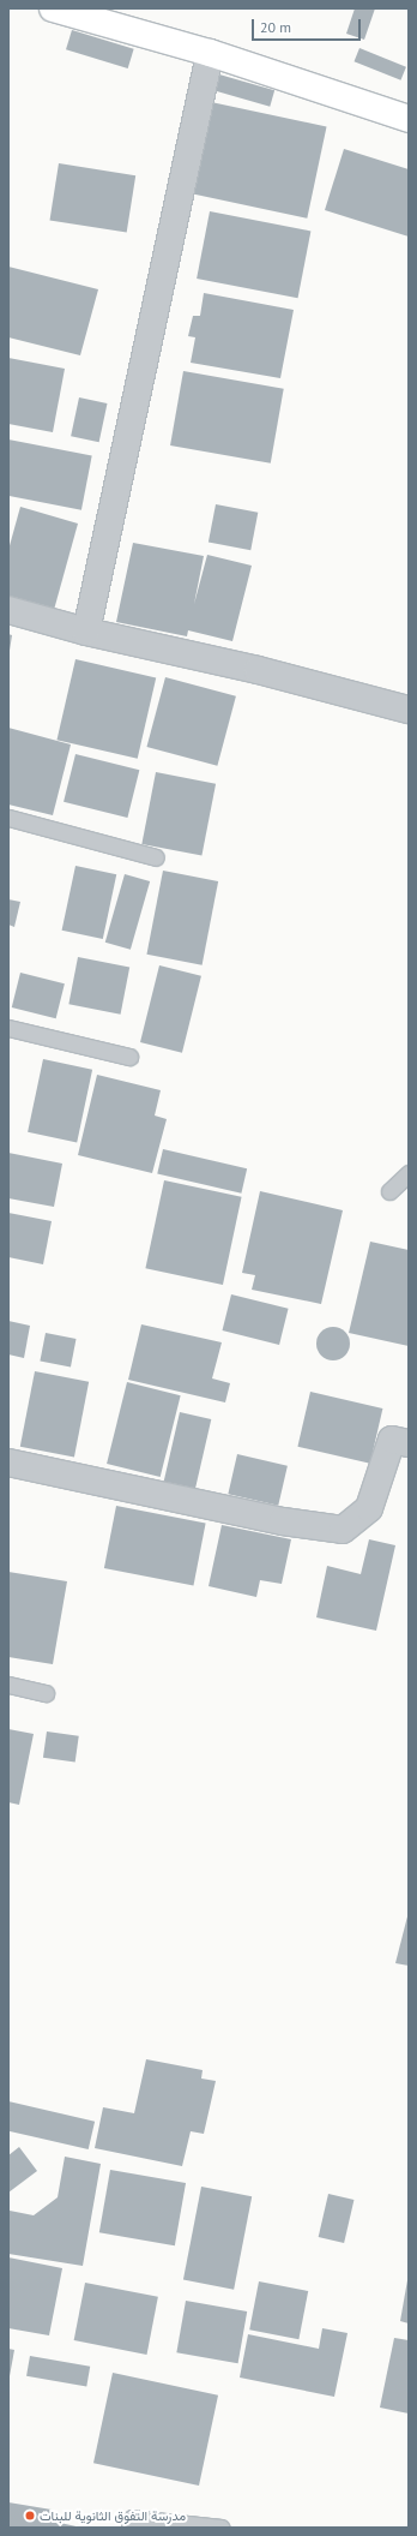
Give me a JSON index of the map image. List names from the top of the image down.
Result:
{
  "places": ["مدرسة التفوق الثانوية للبنات"],
  "scale_bar": "20 m"
}
